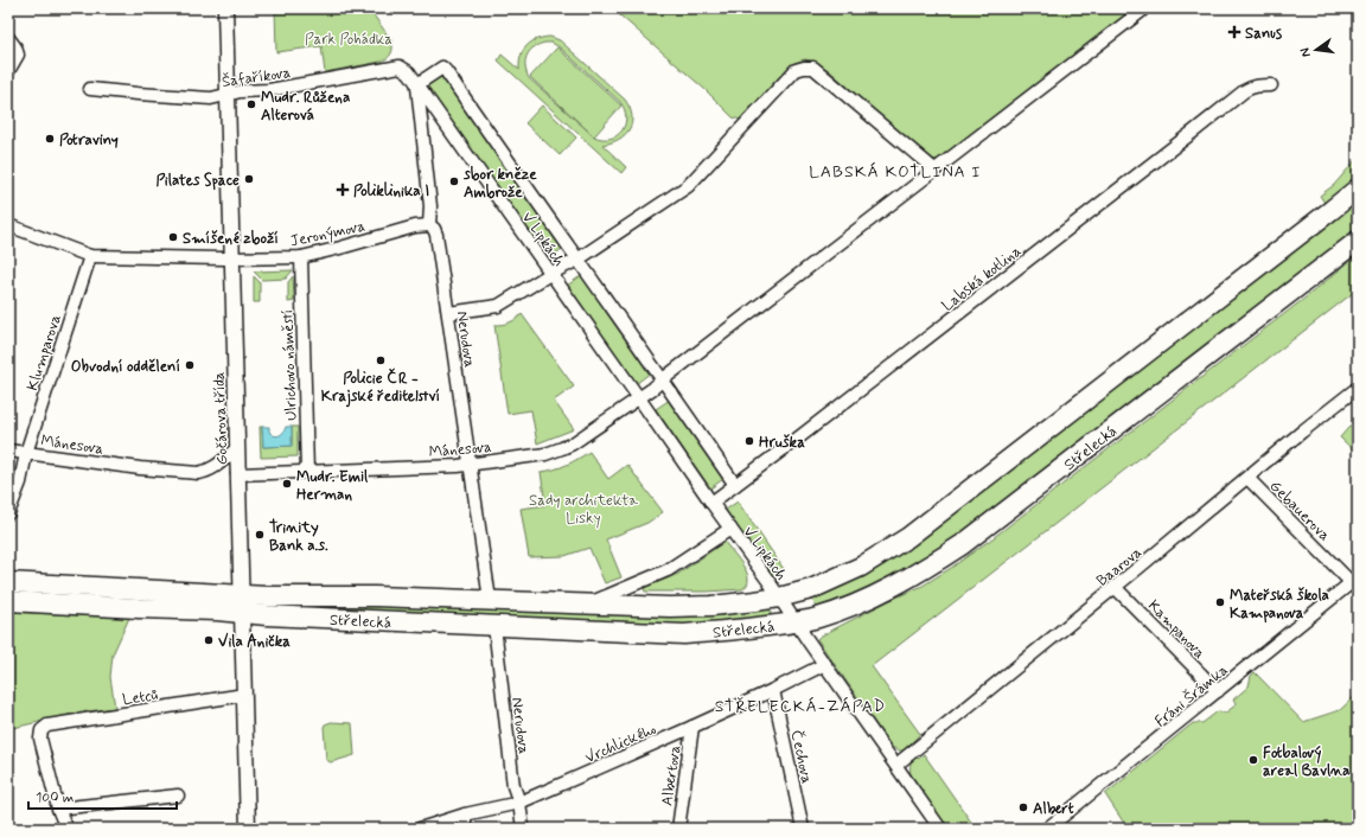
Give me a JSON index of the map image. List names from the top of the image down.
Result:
{
  "streets": {
    "main road": ["Střelecká"],
    "street": [
      "Šafaříkova",
      "Jeronýmova",
      "V Lipkách",
      "Labská kotlina",
      "Nerudova",
      "Klumparova",
      "Ulrichovo náměstí",
      "Gočárova třída",
      "Mánesova",
      "Gebauerova",
      "Baarova",
      "Kampanova",
      "Fráni Šrámka",
      "Letců",
      "Vrchlického",
      "Čechova",
      "Albertova"
    ]
  },
  "crossings": [
    ["Šafaříkova", "V Lipkách"],
    ["Šafaříkova", "Nerudova"],
    ["Šafaříkova", "Gočárova třída"],
    ["Jeronýmova", "Nerudova"],
    ["Jeronýmova", "Klumparova"],
    ["Jeronýmova", "Ulrichovo náměstí"],
    ["Jeronýmova", "Gočárova třída"],
    ["V Lipkách", "Labská kotlina"],
    ["V Lipkách", "Nerudova"],
    ["V Lipkách", "Mánesova"],
    ["V Lipkách", "Střelecká"],
    ["V Lipkách", "Baarova"],
    ["V Lipkách", "Vrchlického"],
    ["Nerudova", "Mánesova"],
    ["Nerudova", "Střelecká"],
    ["Nerudova", "Vrchlického"],
    ["Klumparova", "Mánesova"],
    ["Ulrichovo náměstí", "Mánesova"],
    ["Gočárova třída", "Mánesova"],
    ["Gočárova třída", "Střelecká"],
    ["Gočárova třída", "Letců"],
    ["Gebauerova", "Baarova"],
    ["Gebauerova", "Fráni Šrámka"],
    ["Baarova", "Kampanova"],
    ["Kampanova", "Fráni Šrámka"],
    ["Vrchlického", "Čechova"],
    ["Vrchlického", "Albertova"]
  ],
  "districts": ["LABSKÁ KOTLINA I", "STŘELECKÁ-ZÁPAD"],
  "parks": ["Park Pohádka", "Sady architekta Lisky"],
  "places": {
    "health": ["Sanus", "Poliklinika I"],
    "other": [
      "Mudr. Růžena Alterová",
      "Potraviny",
      "Pilates Space",
      "sbor kněze Ambrože",
      "Smíšené zboží",
      "Policie ČR - Krajské ředitelství",
      "Obvodní oddělení",
      "Hruška",
      "Mudr. Emil Herman",
      "Trinity Bank a.s.",
      "Mateřská škola Kampanova",
      "Vila Anička",
      "Fotbalový areal Bavlna",
      "Albert"
    ]
  },
  "scale_bar": "100 m",
  "north": "left"
}
